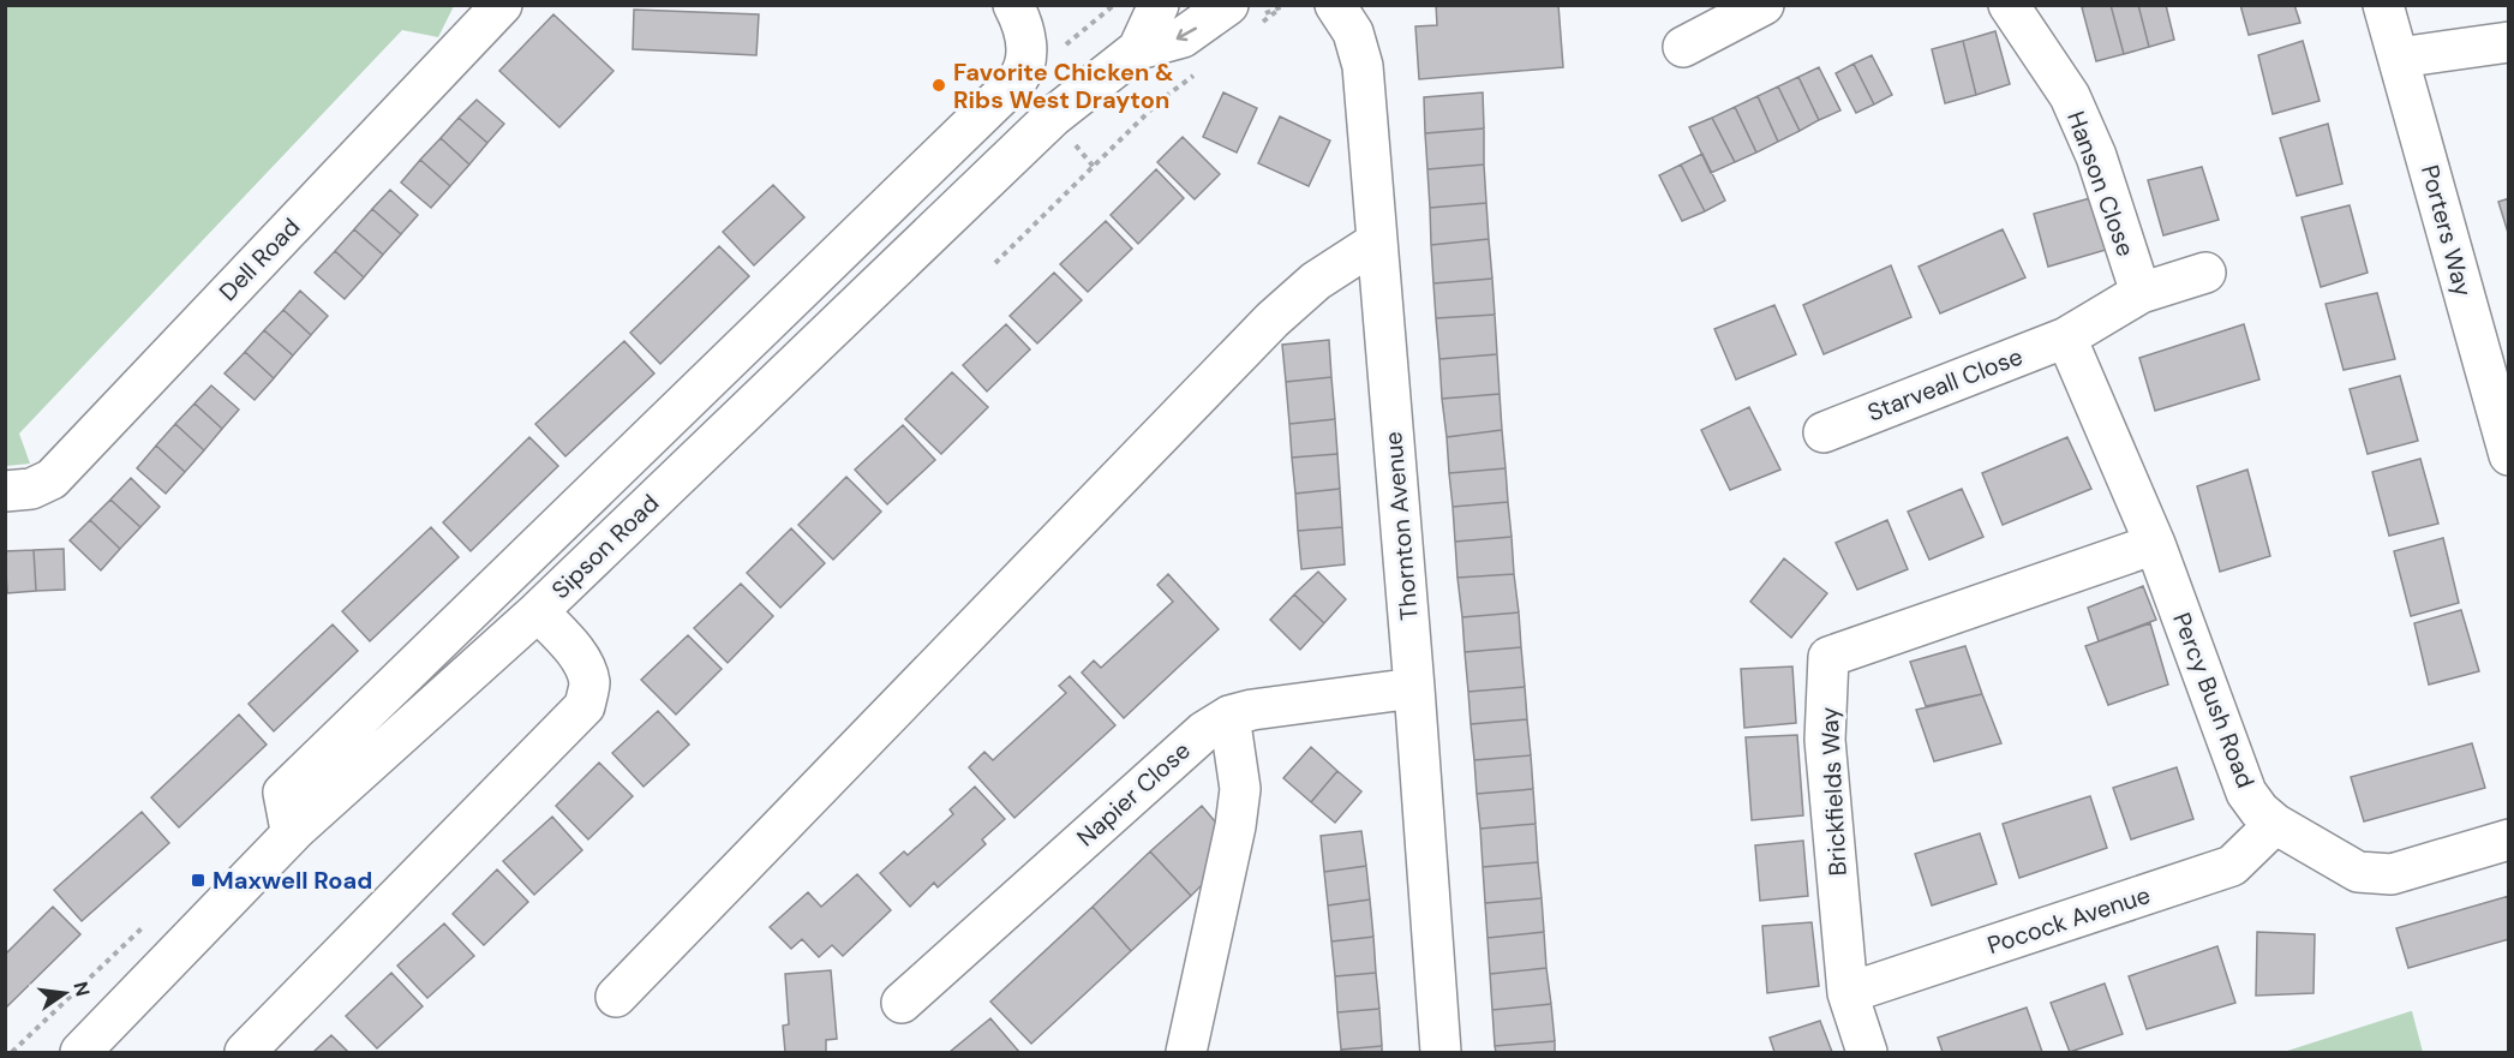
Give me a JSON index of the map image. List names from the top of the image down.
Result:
{
  "streets": {
    "street": [
      "Hanson Close",
      "Porters Way",
      "Dell Road",
      "Starveall Close",
      "Thornton Avenue",
      "Sipson Road",
      "Percy Bush Road",
      "Brickfields Way",
      "Napier Close",
      "Pocock Avenue"
    ]
  },
  "crossings": [
    ["Hanson Close", "Starveall Close"],
    ["Starveall Close", "Percy Bush Road"],
    ["Thornton Avenue", "Napier Close"],
    ["Percy Bush Road", "Brickfields Way"],
    ["Percy Bush Road", "Pocock Avenue"],
    ["Brickfields Way", "Pocock Avenue"]
  ],
  "places": {
    "other": ["Favorite Chicken & Ribs West Drayton"],
    "transit": ["Maxwell Road"]
  },
  "north": "right"
}
